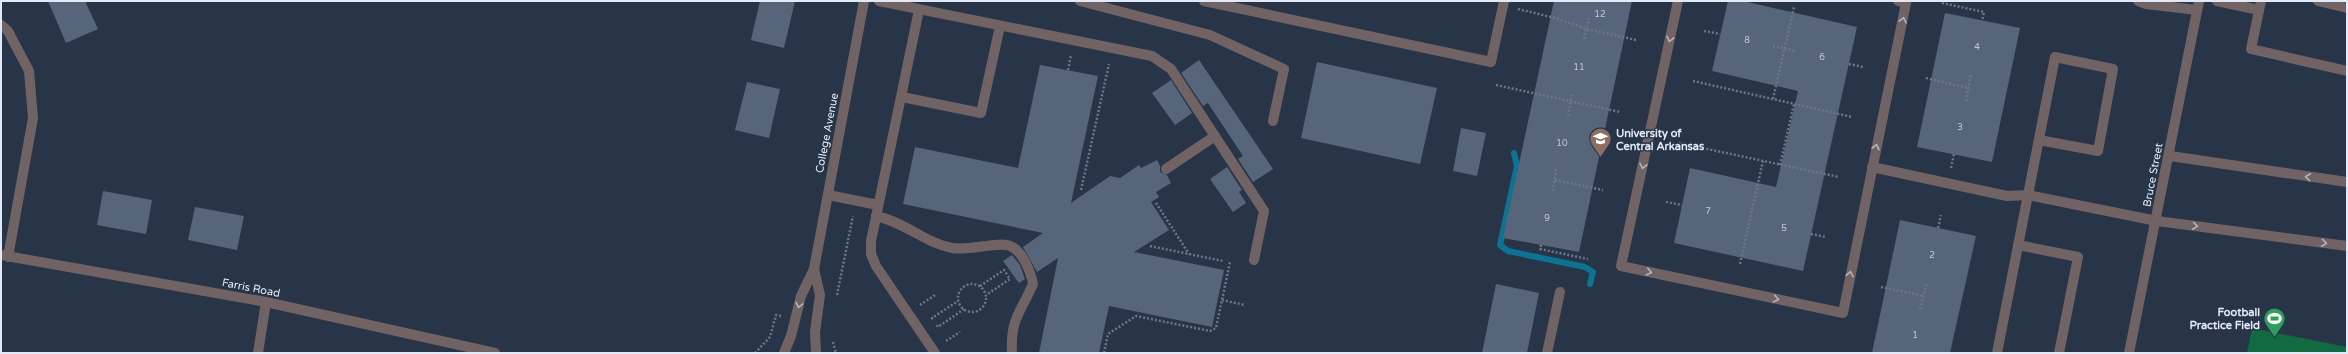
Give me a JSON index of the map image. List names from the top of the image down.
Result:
{
  "streets": {
    "street": ["College Avenue", "Bruce Street", "Farris Road"]
  },
  "places": {
    "school or university": ["University of Central Arkansas"],
    "sports": ["Football Practice Field"]
  },
  "house_numbers": [
    "12",
    "8",
    "4",
    "6",
    "11",
    "3",
    "10",
    "7",
    "9",
    "5",
    "2",
    "1"
  ]
}
